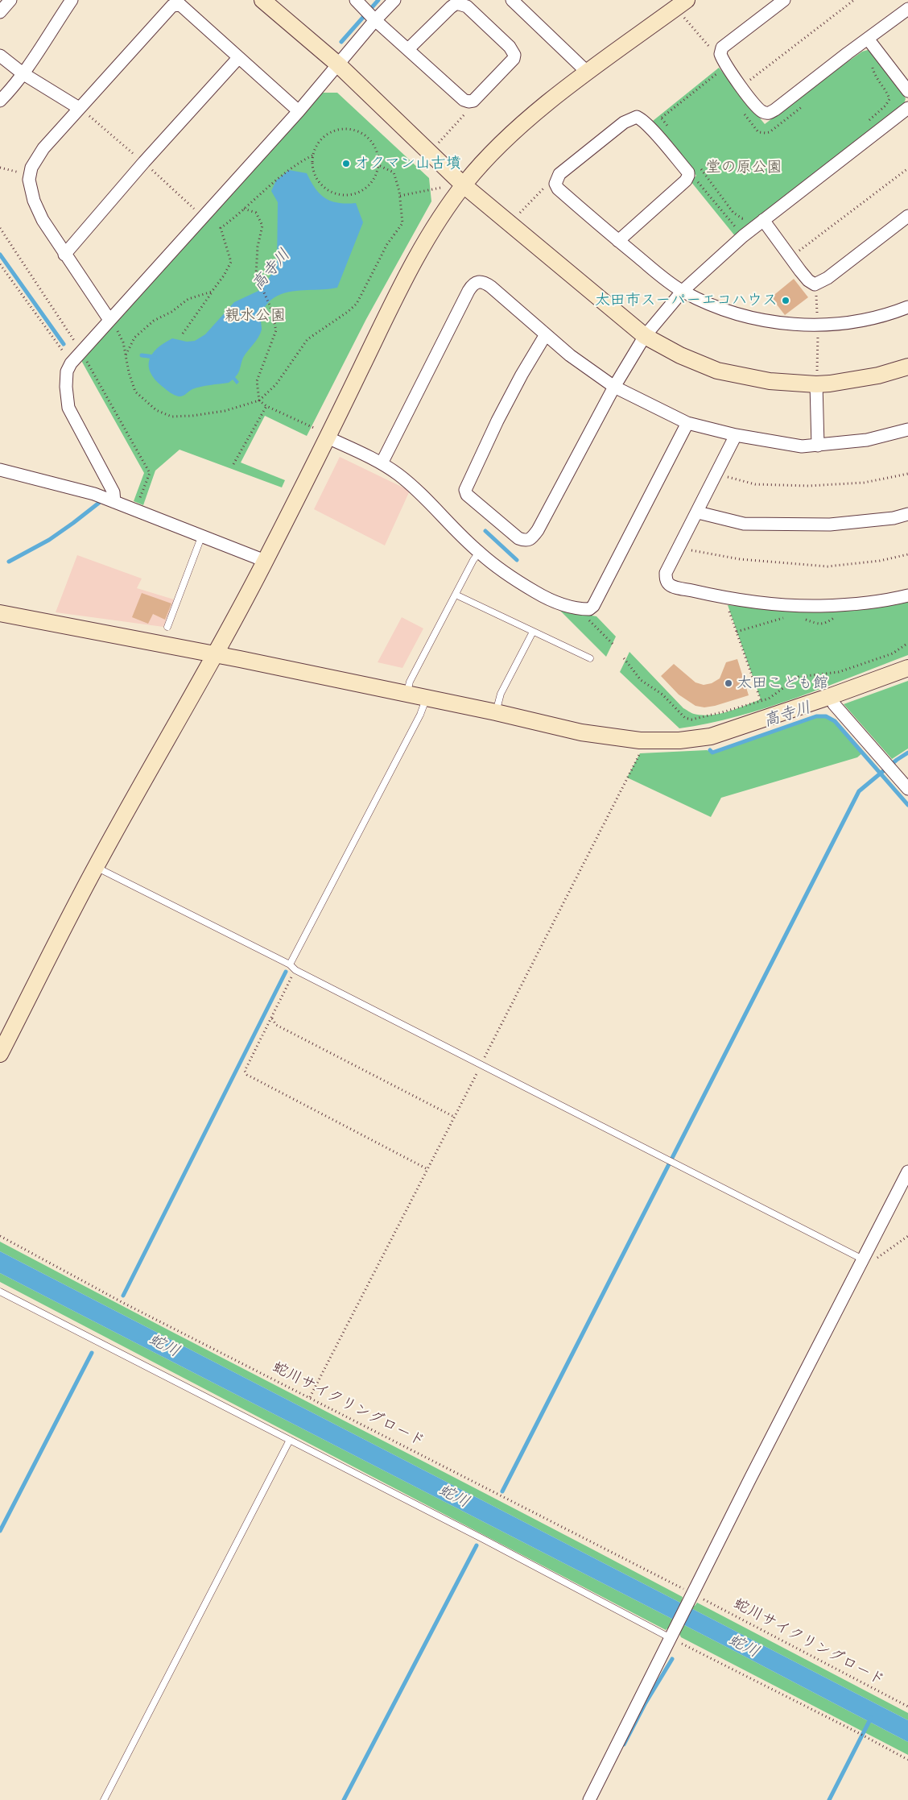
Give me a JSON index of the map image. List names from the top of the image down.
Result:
{
  "streets": {
    "path": ["蛇川サイクリングロード"]
  },
  "water": ["高寺川", "蛇川"],
  "parks": ["堂の原公園", "親水公園"],
  "places": ["オクマン山古墳", "太田市スーパーエコハウス", "太田こども館"]
}
